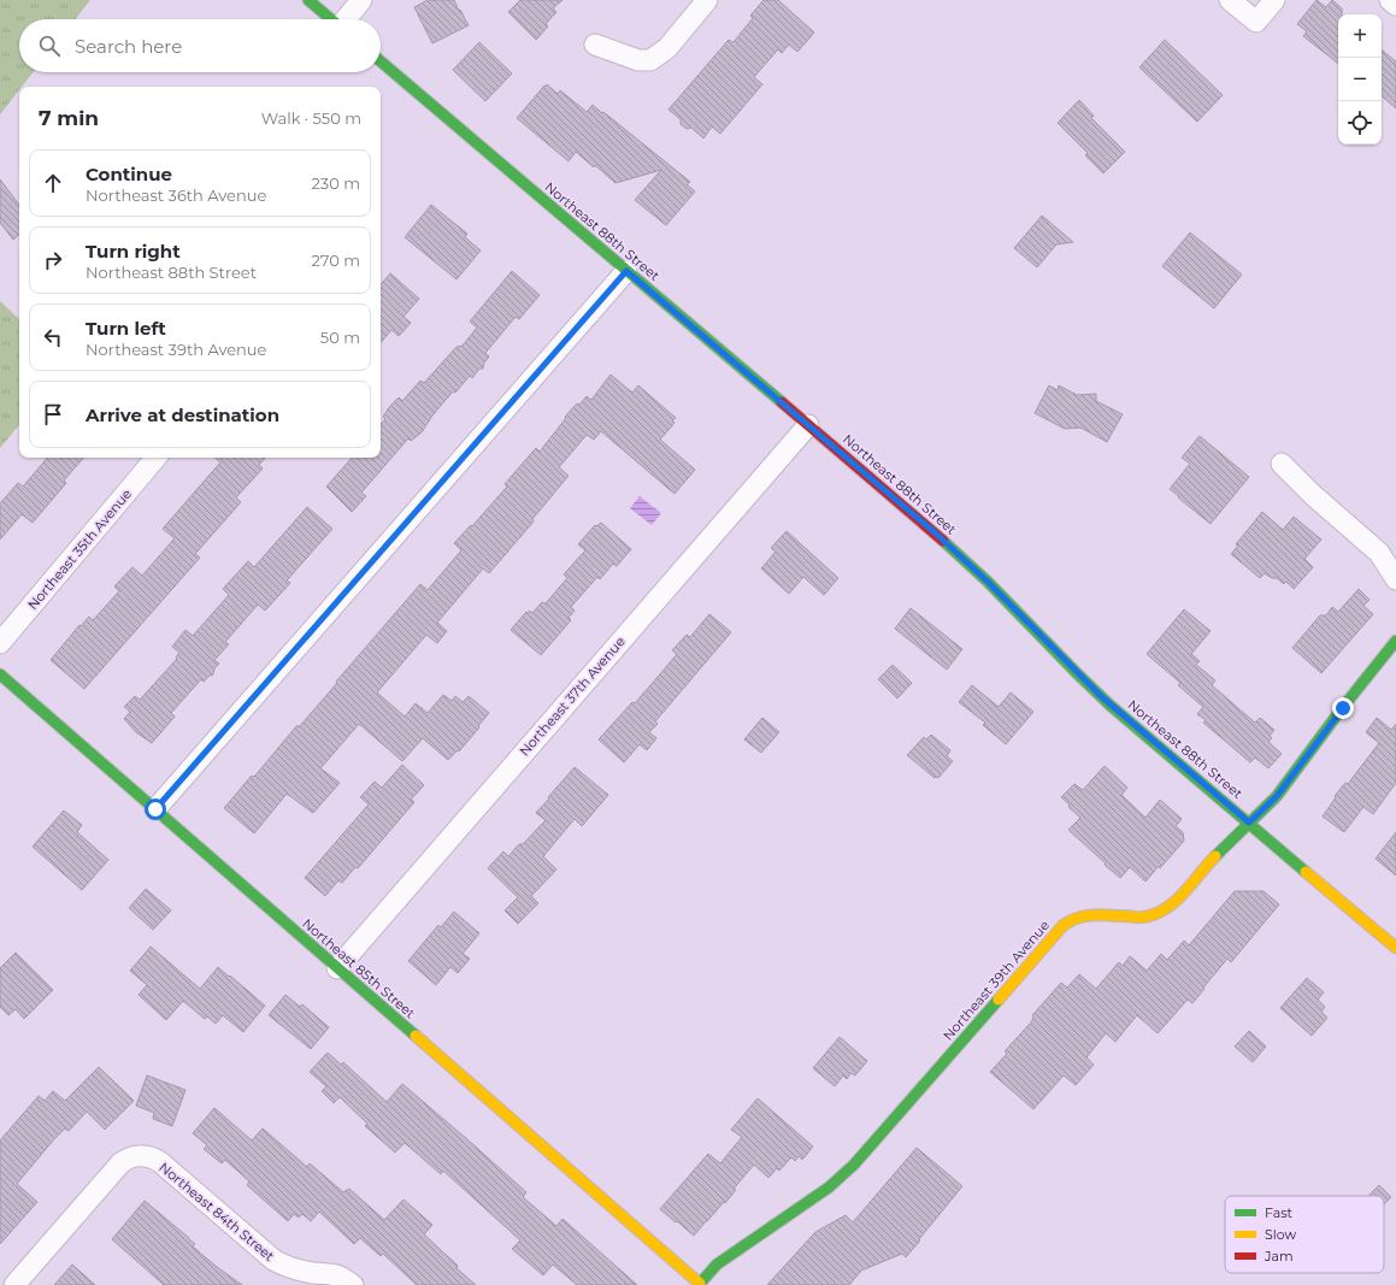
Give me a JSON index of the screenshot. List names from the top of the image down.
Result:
{
  "streets": {
    "street": [
      "Northeast 88th Street",
      "Northeast 35th Avenue",
      "Northeast 37th Avenue",
      "Northeast 85th Street",
      "Northeast 39th Avenue",
      "Northeast 84th Street"
    ]
  },
  "crossings": [
    ["Northeast 88th Street", "Northeast 37th Avenue"],
    ["Northeast 88th Street", "Northeast 39th Avenue"],
    ["Northeast 37th Avenue", "Northeast 85th Street"],
    ["Northeast 85th Street", "Northeast 39th Avenue"]
  ],
  "legend": ["Fast", "Slow", "Jam"],
  "page": {
    "map_buttons": ["+", "−"],
    "search": "Search here",
    "heading": ["7 min", "Walk · 550 m"],
    "list": [
      ["Continue", "Northeast 36th Avenue", "230 m"],
      ["Turn right", "Northeast 88th Street", "270 m"],
      ["Turn left", "Northeast 39th Avenue", "50 m"],
      "Arrive at destination"
    ]
  }
}
